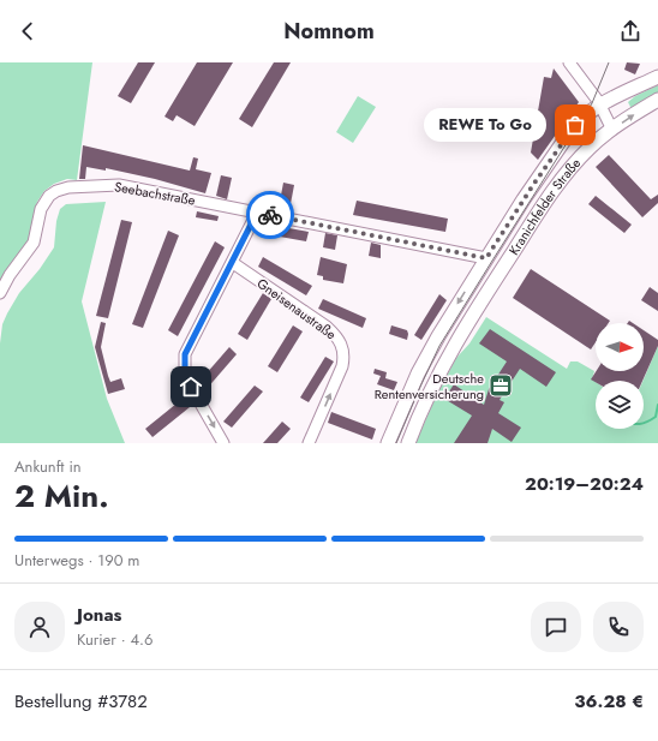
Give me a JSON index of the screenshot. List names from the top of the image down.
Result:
{
  "streets": {
    "main road": ["Kranichfelder Straße"],
    "street": ["Seebachstraße", "Gneisenaustraße"]
  },
  "crossings": [
    ["Seebachstraße", "Kranichfelder Straße"]
  ],
  "one_way": ["Gneisenaustraße"],
  "places": {
    "other": ["REWE To Go"],
    "office": ["Deutsche Rentenversicherung"]
  },
  "north": "right",
  "page": {
    "header": "Nomnom",
    "bubble": "REWE To Go",
    "heading": ["2 Min.", "Ankunft in", "20:19–20:24"],
    "panel": [
      "Jonas",
      "Kurier · 4.6",
      "Bestellung #3782",
      "36.28 €"
    ],
    "bar": "Unterwegs · 190 m"
  }
}
